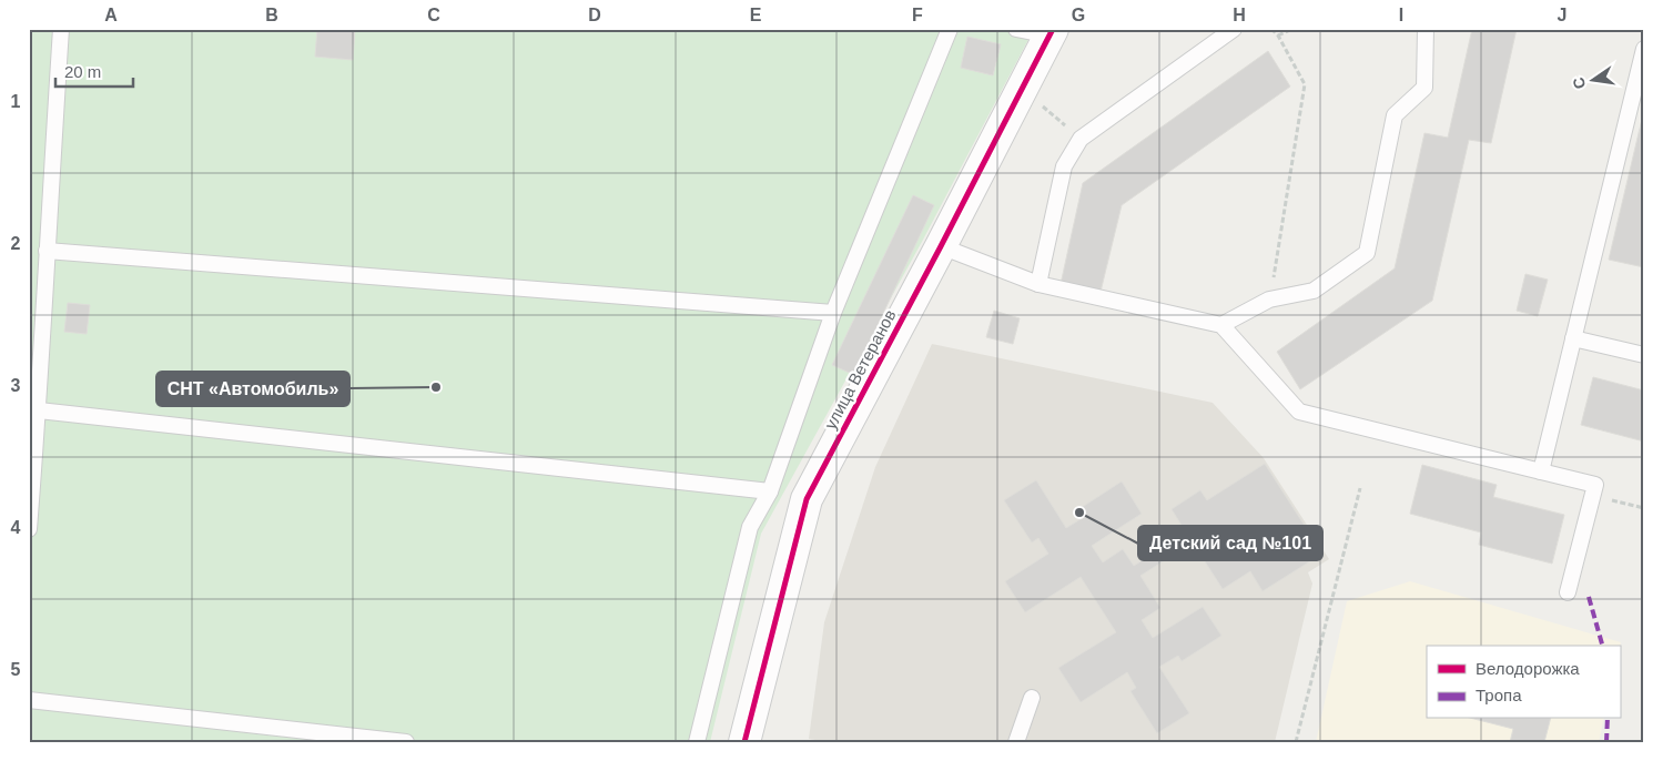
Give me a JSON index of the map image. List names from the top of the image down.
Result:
{
  "streets": {
    "street": ["улица Ветеранов"]
  },
  "places": ["СНТ «Автомобиль»", "Детский сад №101"],
  "legend": ["Велодорожка", "Тропа"],
  "scale_bar": "20 m",
  "north": "left",
  "grid": {
    "columns": [
      "A",
      "B",
      "C",
      "D",
      "E",
      "F",
      "G",
      "H",
      "I",
      "J"
    ],
    "rows": [
      "1",
      "2",
      "3",
      "4",
      "5"
    ]
  }
}
